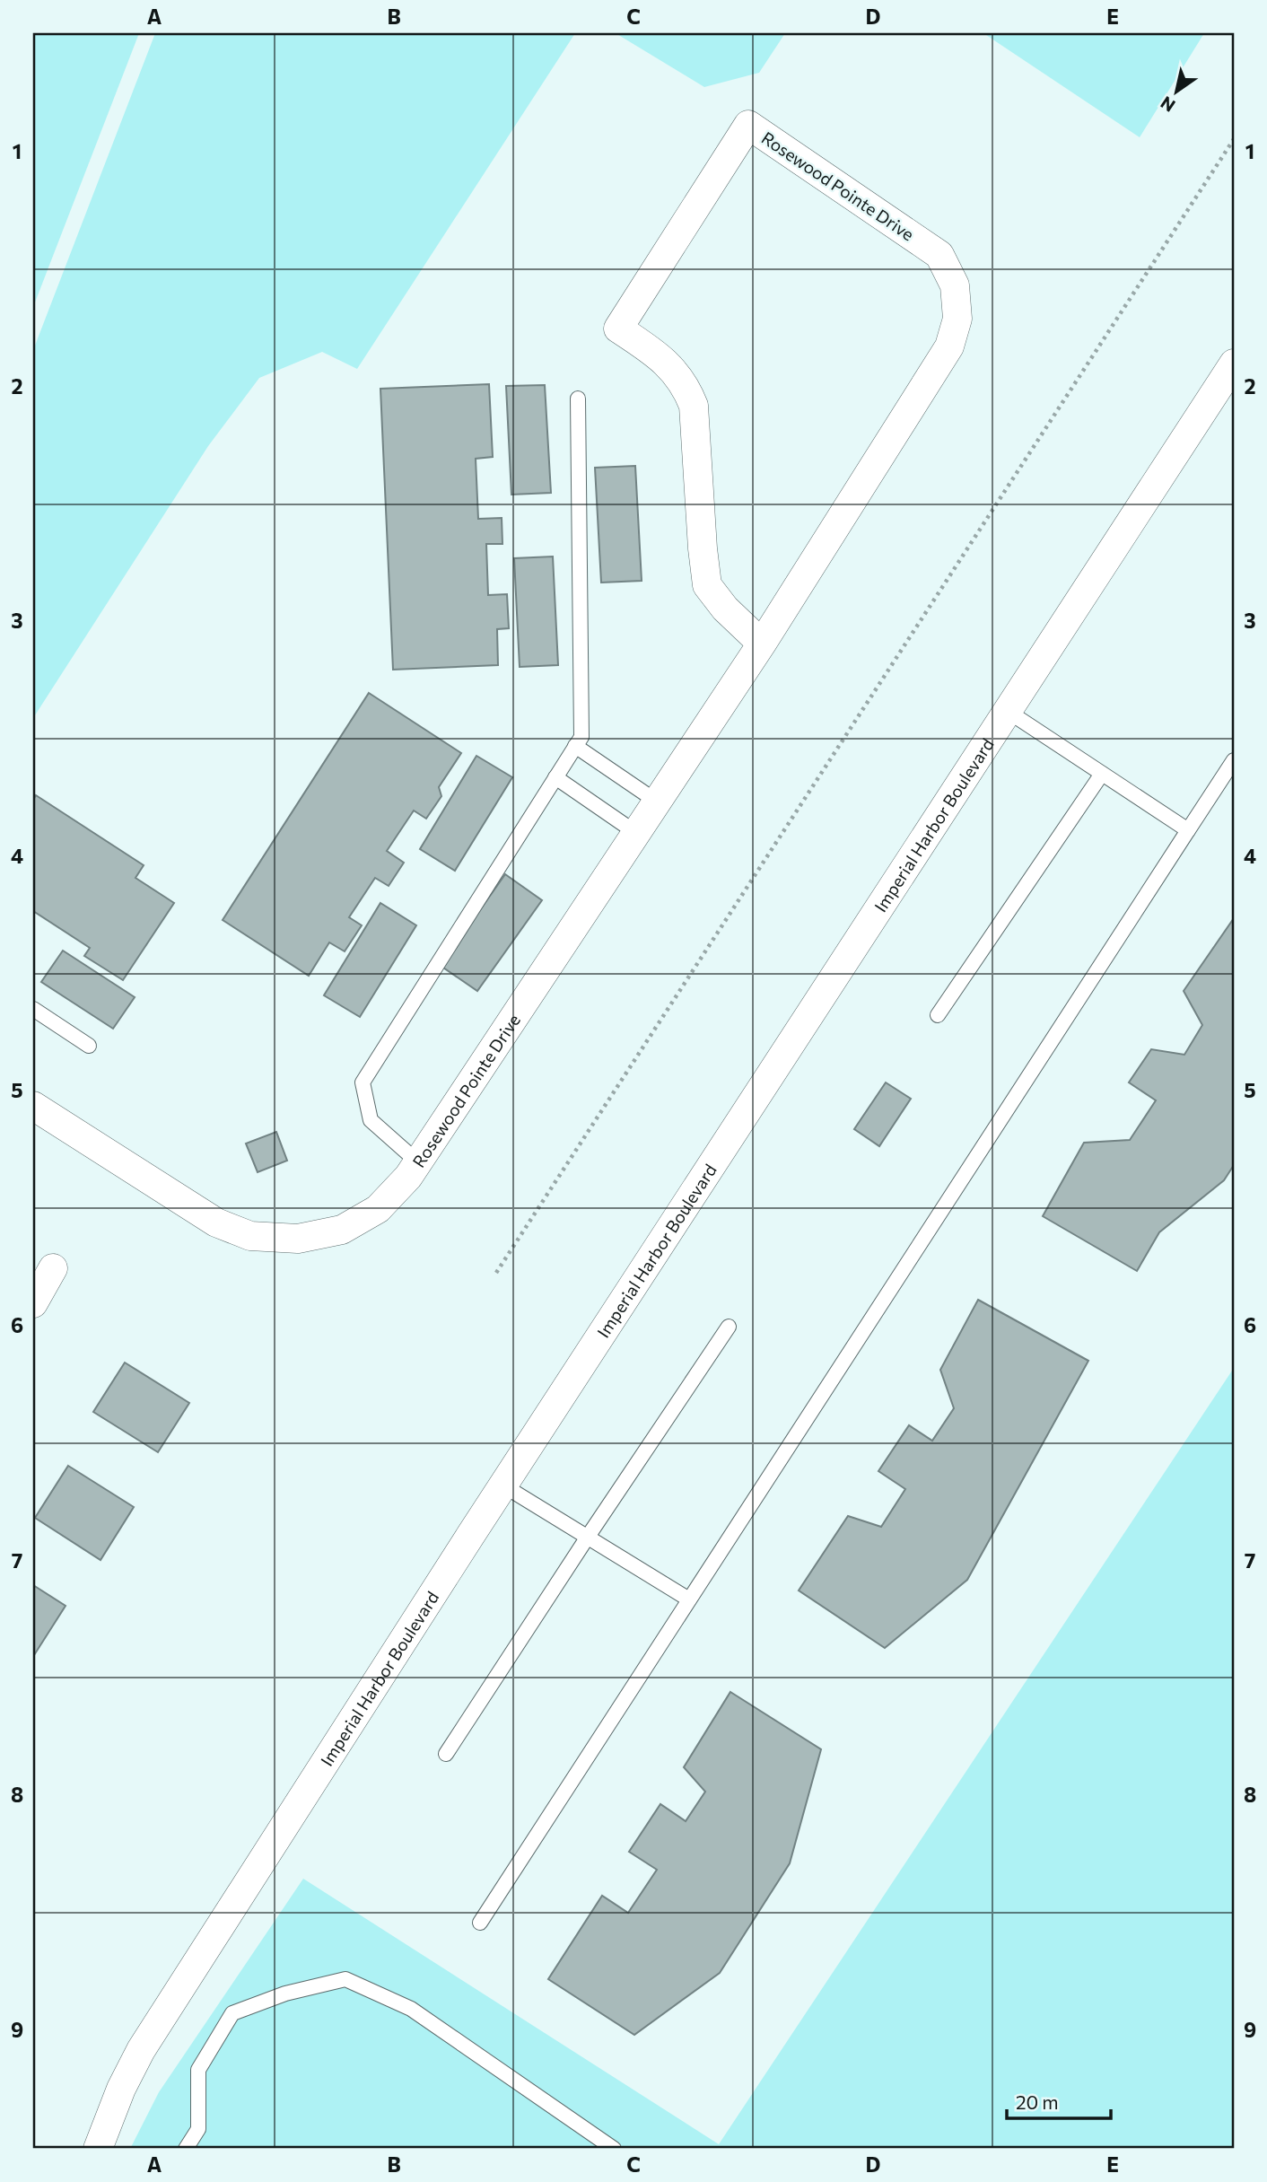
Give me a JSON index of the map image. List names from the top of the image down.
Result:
{
  "streets": {
    "street": ["Rosewood Pointe Drive", "Imperial Harbor Boulevard"]
  },
  "scale_bar": "20 m",
  "north": "bottom left",
  "grid": {
    "columns": [
      "A",
      "B",
      "C",
      "D",
      "E"
    ],
    "rows": [
      "1",
      "2",
      "3",
      "4",
      "5",
      "6",
      "7",
      "8",
      "9"
    ]
  }
}
